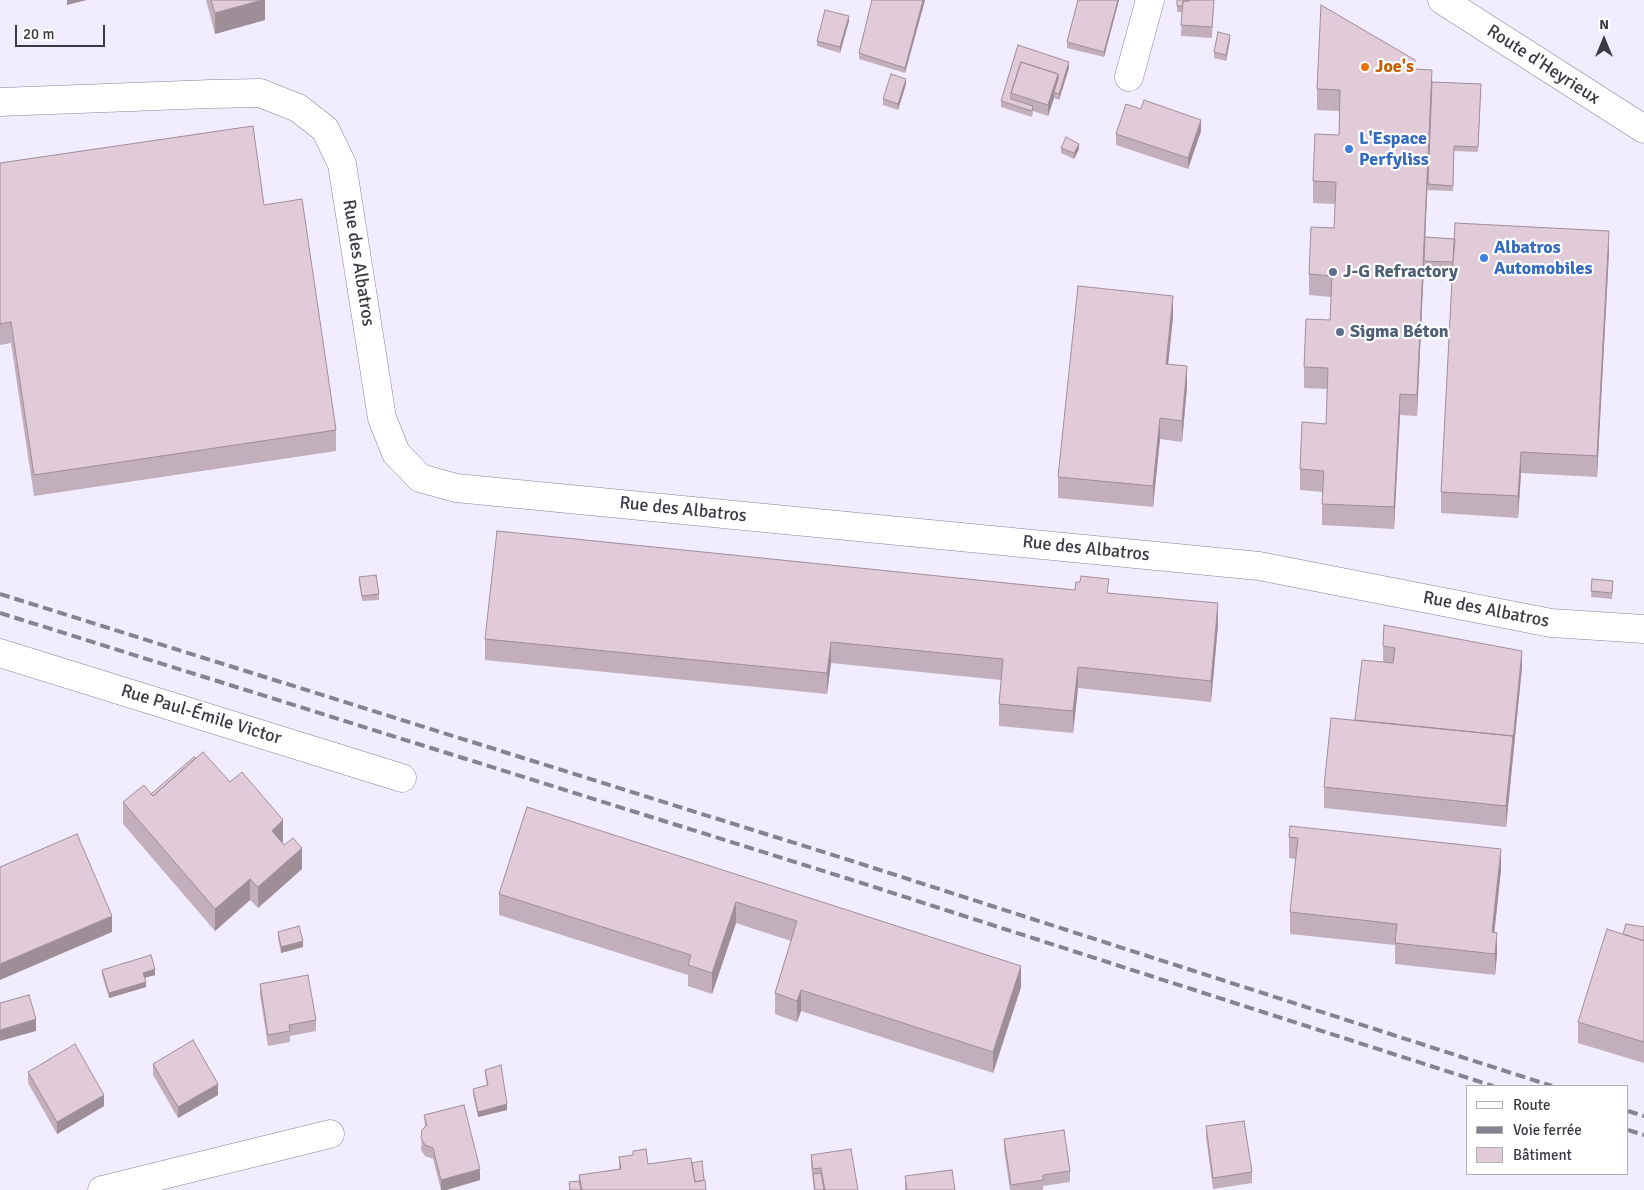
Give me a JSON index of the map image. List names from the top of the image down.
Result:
{
  "streets": {
    "street": ["Route d'Heyrieux", "Rue des Albatros", "Rue Paul-Émile Victor"]
  },
  "places": [
    "Joe's",
    "L'Espace Perfyliss",
    "Albatros Automobiles",
    "J-G Refractory",
    "Sigma Béton"
  ],
  "legend": ["Route", "Voie ferrée", "Bâtiment"],
  "scale_bar": "20 m",
  "north": "top"
}
